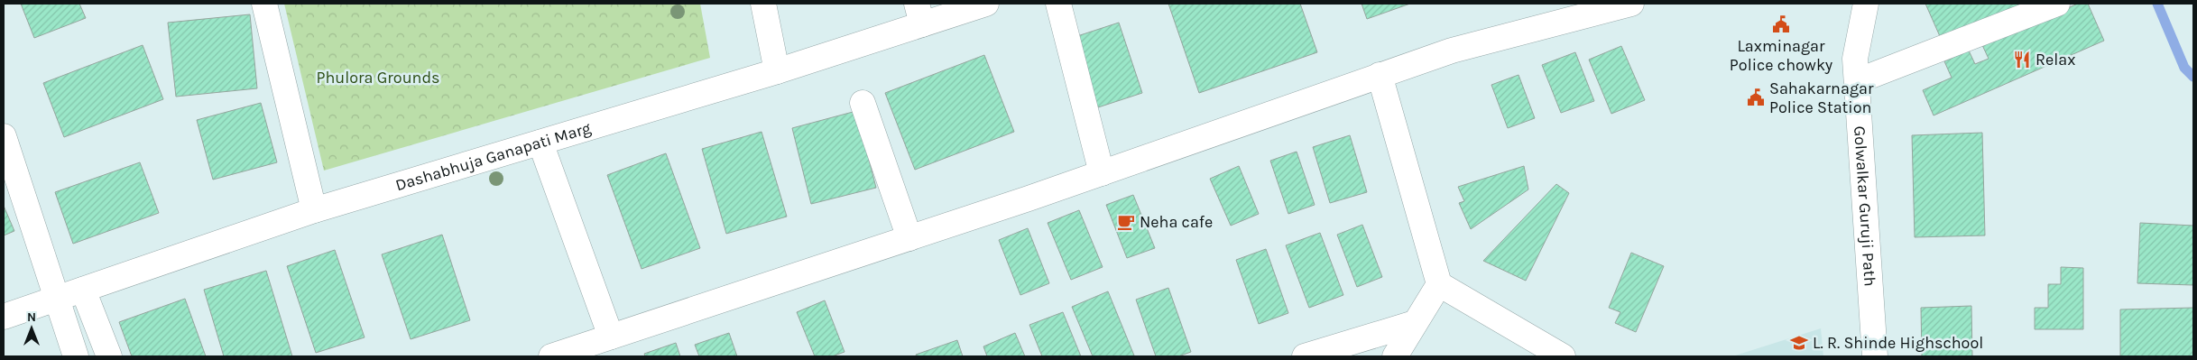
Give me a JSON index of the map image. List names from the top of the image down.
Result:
{
  "streets": {
    "street": ["Dashabhuja Ganapati Marg", "Golwalkar Guruji Path"]
  },
  "parks": ["Phulora Grounds"],
  "places": {
    "public building": ["Laxminagar Police chowky", "Sahakarnagar Police Station"],
    "restaurant": ["Relax"],
    "cafe": ["Neha cafe"],
    "school or university": ["L. R. Shinde Highschool"]
  },
  "north": "top"
}
